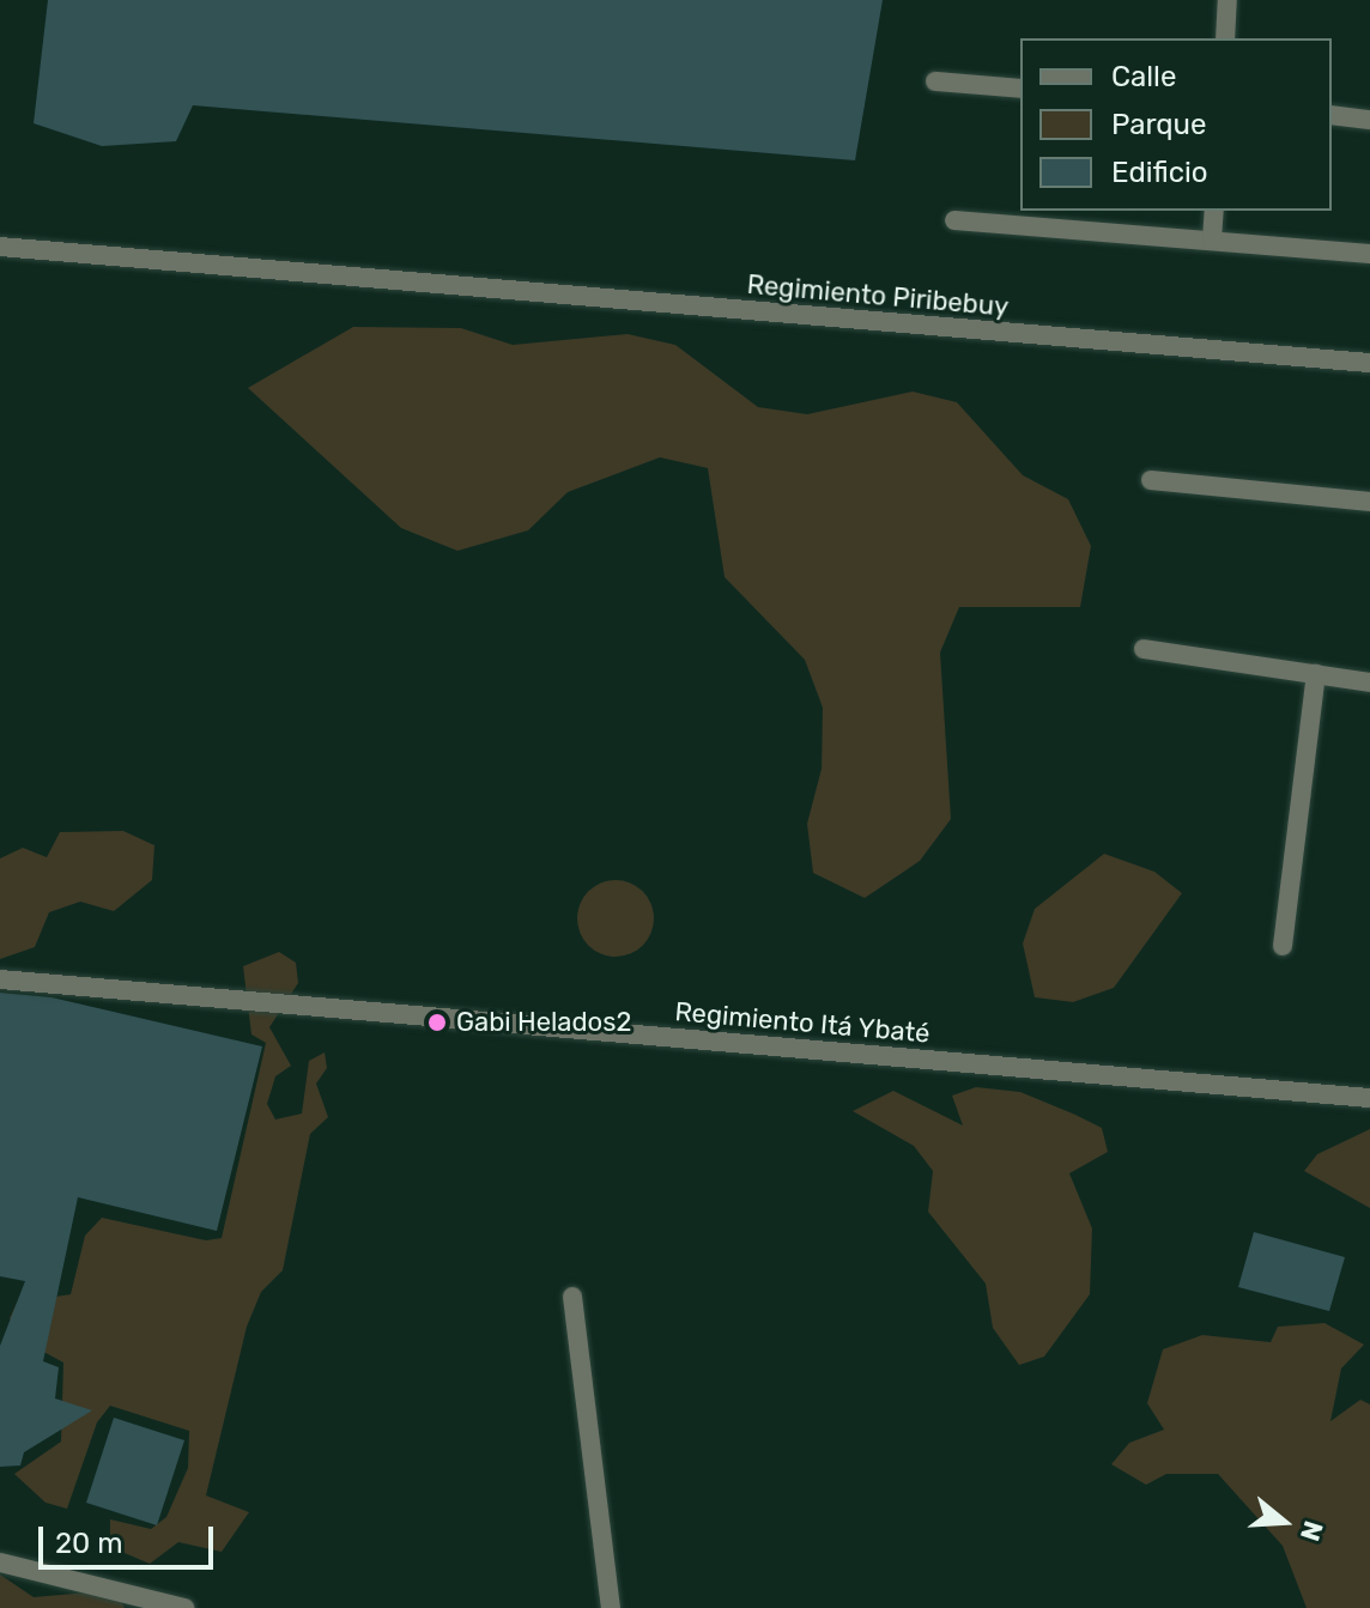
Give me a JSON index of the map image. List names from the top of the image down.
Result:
{
  "streets": {
    "street": ["Regimiento Piribebuy", "Regimiento Itá Ybaté"]
  },
  "places": ["Gabi Helados2"],
  "legend": ["Calle", "Parque", "Edificio"],
  "scale_bar": "20 m",
  "north": "right"
}
